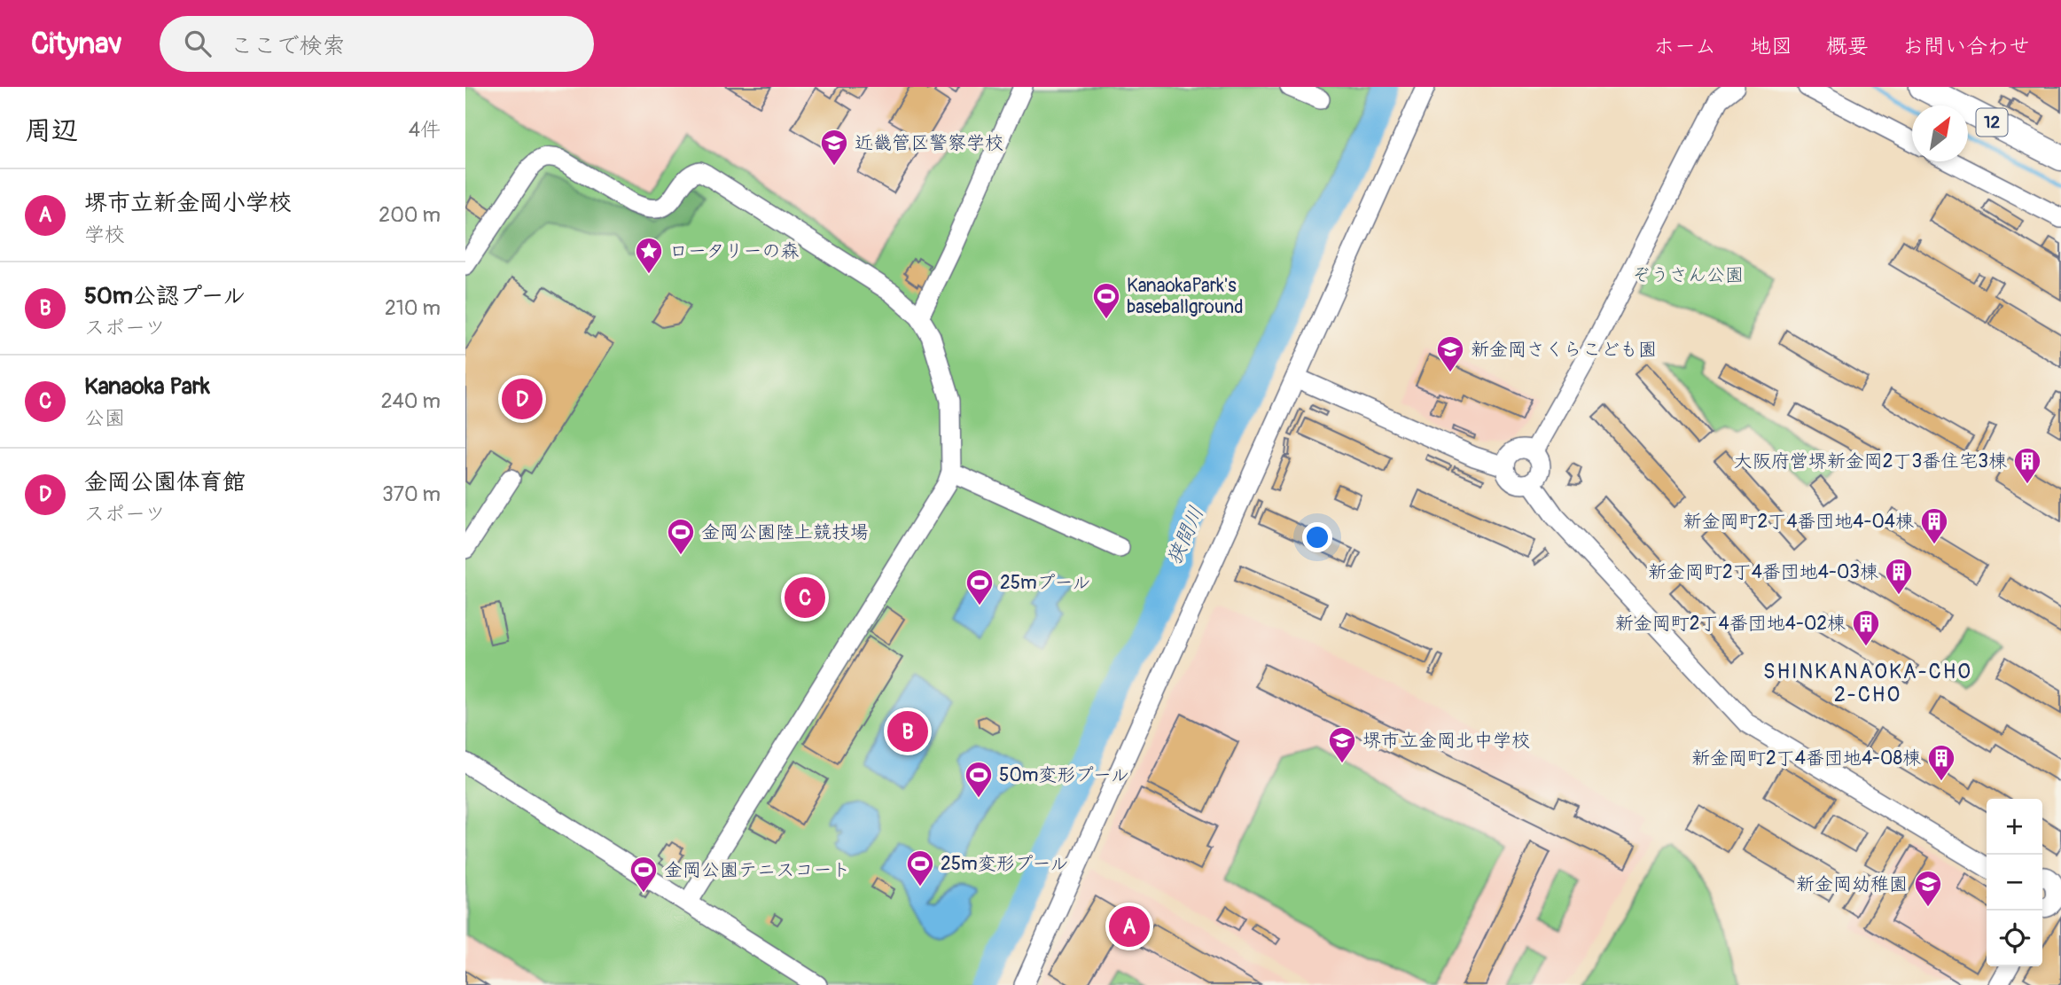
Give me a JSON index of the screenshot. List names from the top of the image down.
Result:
{
  "streets": {
    "main road": ["12"]
  },
  "districts": ["SHINKANAOKA-CHO 2-CHO"],
  "water": ["狭間川"],
  "parks": ["ぞうさん公園"],
  "places": {
    "school or university": [
      "近畿管区警察学校",
      "新金岡さくらこども園",
      "堺市立金岡北中学校",
      "新金岡幼稚園"
    ],
    "place": ["ロータリーの森"],
    "sports": [
      "KanaokaPark's baseballground",
      "金岡公園陸上競技場",
      "25mプール",
      "50m変形プール",
      "25m変形プール",
      "金岡公園テニスコート"
    ],
    "building": [
      "大阪府営堺新金岡2丁3番住宅3棟",
      "新金岡町2丁4番団地4-04棟",
      "新金岡町2丁4番団地4-03棟",
      "新金岡町2丁4番団地4-02棟",
      "新金岡町2丁4番団地4-08棟"
    ]
  },
  "north": "top right",
  "page": {
    "header": "Citynav",
    "search": "ここで検索",
    "nav": [
      "ホーム",
      "地図",
      "概要",
      "お問い合わせ"
    ],
    "heading": ["周辺", "4件"],
    "list": [
      {
        "mark": "A",
        "name": "堺市立新金岡小学校",
        "note": "学校",
        "value": "200 m"
      },
      {
        "mark": "B",
        "name": "50m公認プール",
        "note": "スポーツ",
        "value": "210 m"
      },
      {
        "mark": "C",
        "name": "Kanaoka Park",
        "note": "公園",
        "value": "240 m"
      },
      {
        "mark": "D",
        "name": "金岡公園体育館",
        "note": "スポーツ",
        "value": "370 m"
      }
    ],
    "pins": [
      "D",
      "C",
      "B",
      "A"
    ],
    "map_buttons": ["+", "−"]
  }
}
